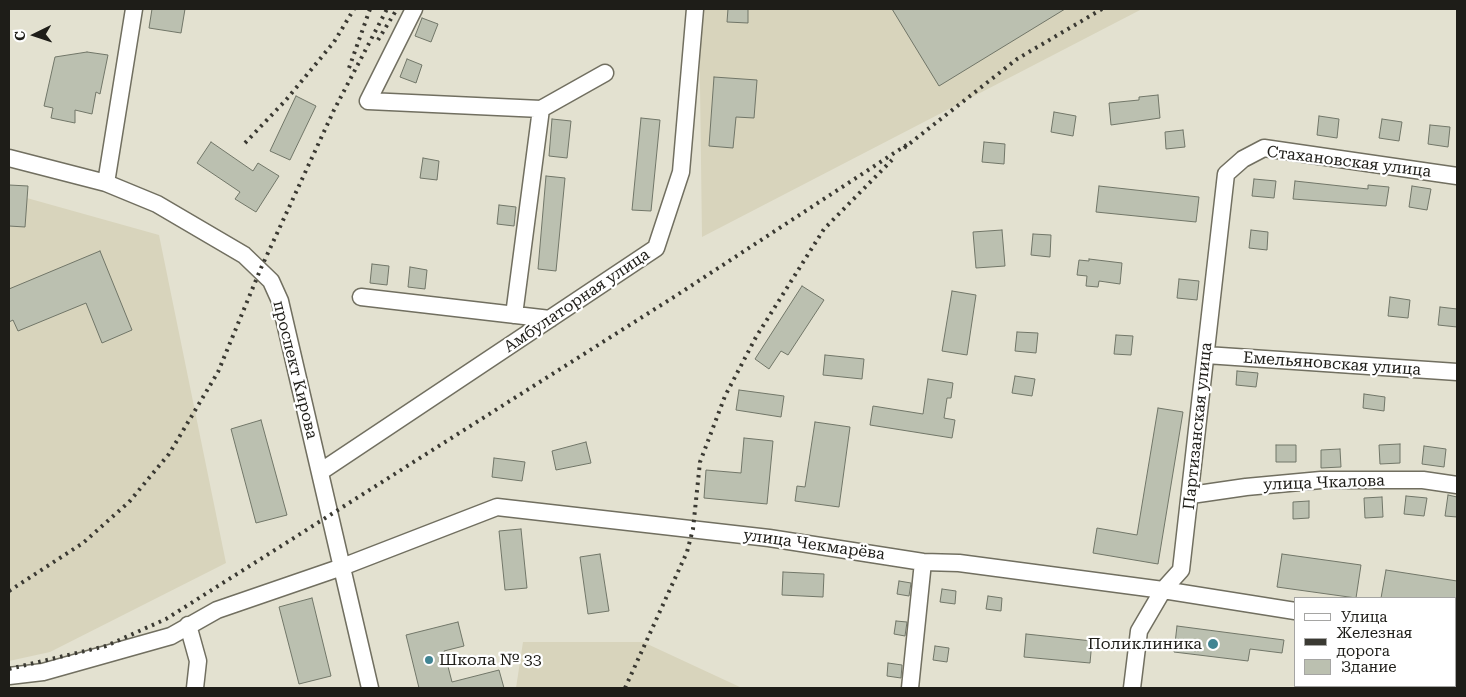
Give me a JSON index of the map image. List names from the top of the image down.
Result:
{
  "streets": {
    "street": [
      "Стахановская улица",
      "Амбулаторная улица",
      "Емельяновская улица",
      "проспект Кирова",
      "Партизанская улица",
      "улица Чкалова",
      "улица Чекмарёва"
    ]
  },
  "crossings": [
    ["Стахановская улица", "Партизанская улица"],
    ["Амбулаторная улица", "проспект Кирова"],
    ["Емельяновская улица", "Партизанская улица"],
    ["проспект Кирова", "улица Чекмарёва"],
    ["Партизанская улица", "улица Чкалова"],
    ["Партизанская улица", "улица Чекмарёва"]
  ],
  "places": ["Поликлиника", "Школа № 33"],
  "legend": ["Улица", "Железная дорога", "Здание"],
  "north": "left"
}
